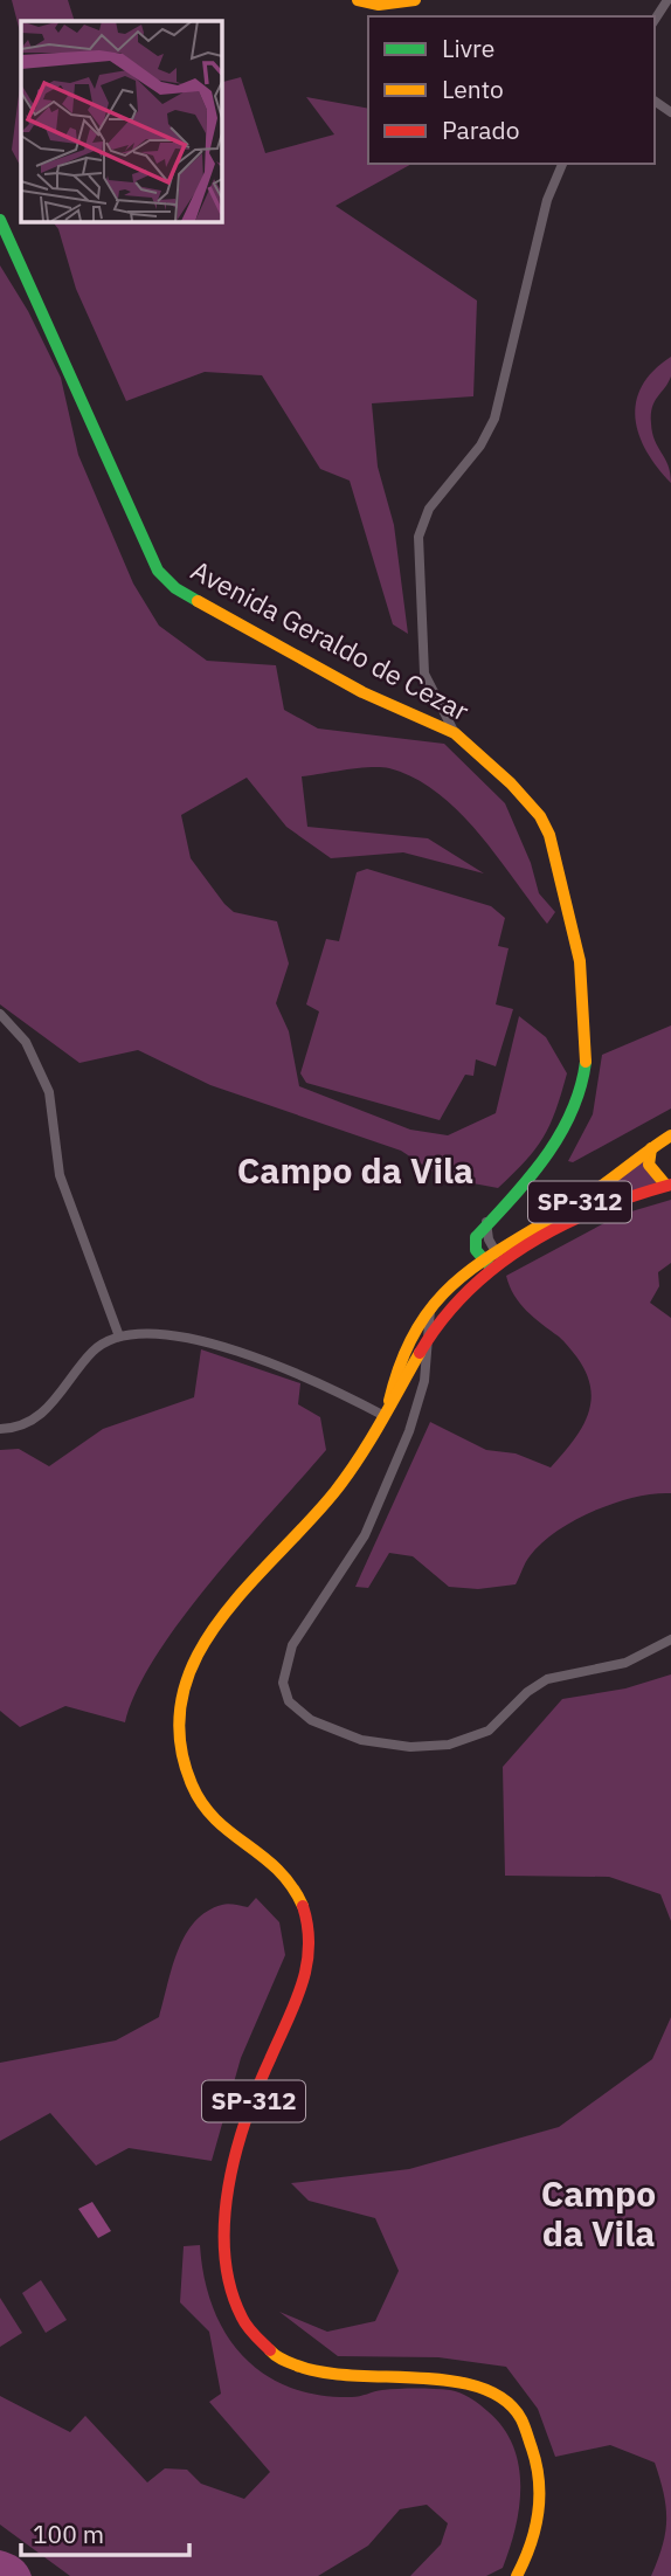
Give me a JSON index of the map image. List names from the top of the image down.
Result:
{
  "streets": {
    "main road": ["Avenida Geraldo de Cezar", "SP-312"]
  },
  "districts": ["Campo da Vila", "Campo da Vila"],
  "legend": ["Livre", "Lento", "Parado"],
  "scale_bar": "100 m"
}
